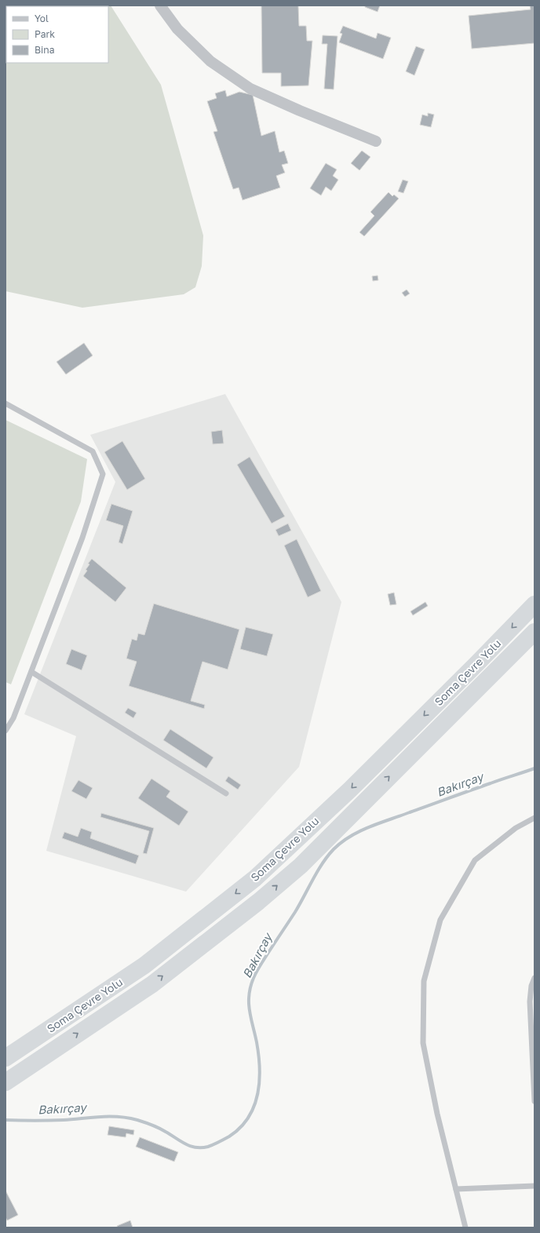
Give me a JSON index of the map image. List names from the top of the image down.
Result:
{
  "streets": {
    "highway": ["Soma Çevre Yolu"]
  },
  "water": ["Bakırçay"],
  "legend": ["Yol", "Park", "Bina"]
}
